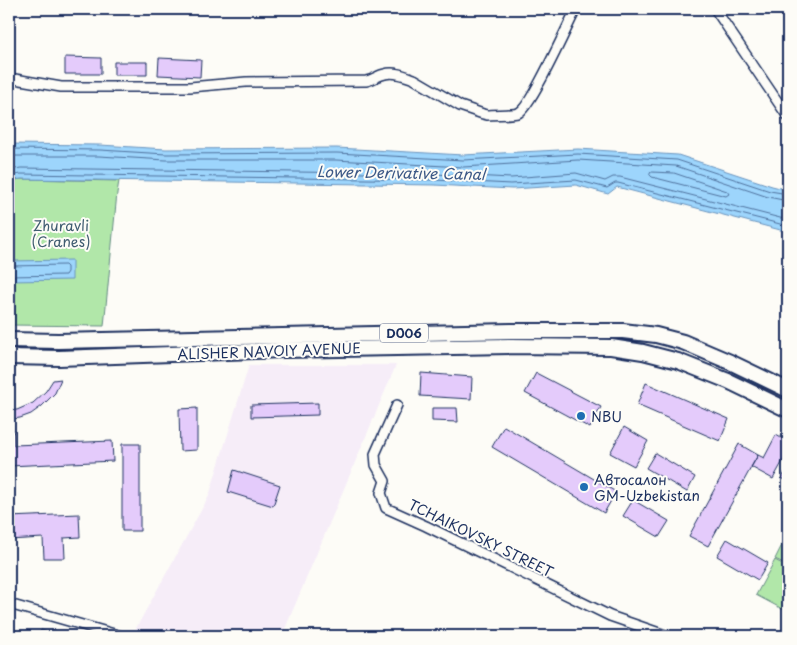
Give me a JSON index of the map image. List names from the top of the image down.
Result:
{
  "streets": {
    "main road": ["D006", "ALISHER NAVOIY AVENUE"],
    "street": ["TCHAIKOVSKY STREET"]
  },
  "water": ["Lower Derivative Canal"],
  "parks": ["Zhuravli (Cranes)"],
  "places": ["NBU", "Автосалон GM-Uzbekistan"]
}
